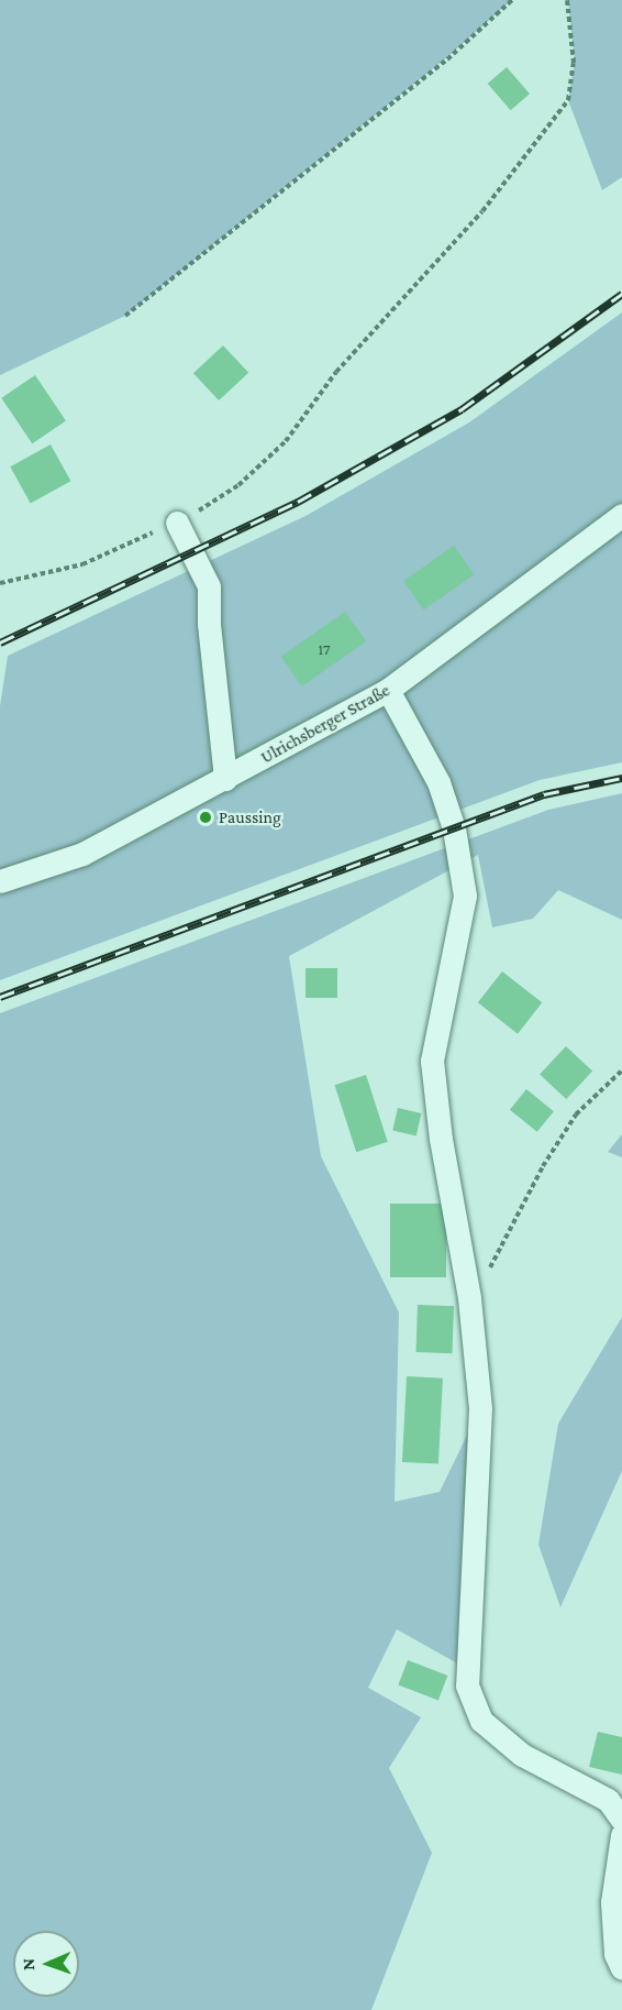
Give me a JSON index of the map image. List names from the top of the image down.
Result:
{
  "streets": {
    "street": ["Ulrichsberger Straße"]
  },
  "places": ["Paussing"],
  "house_numbers": ["17"],
  "north": "left"
}
